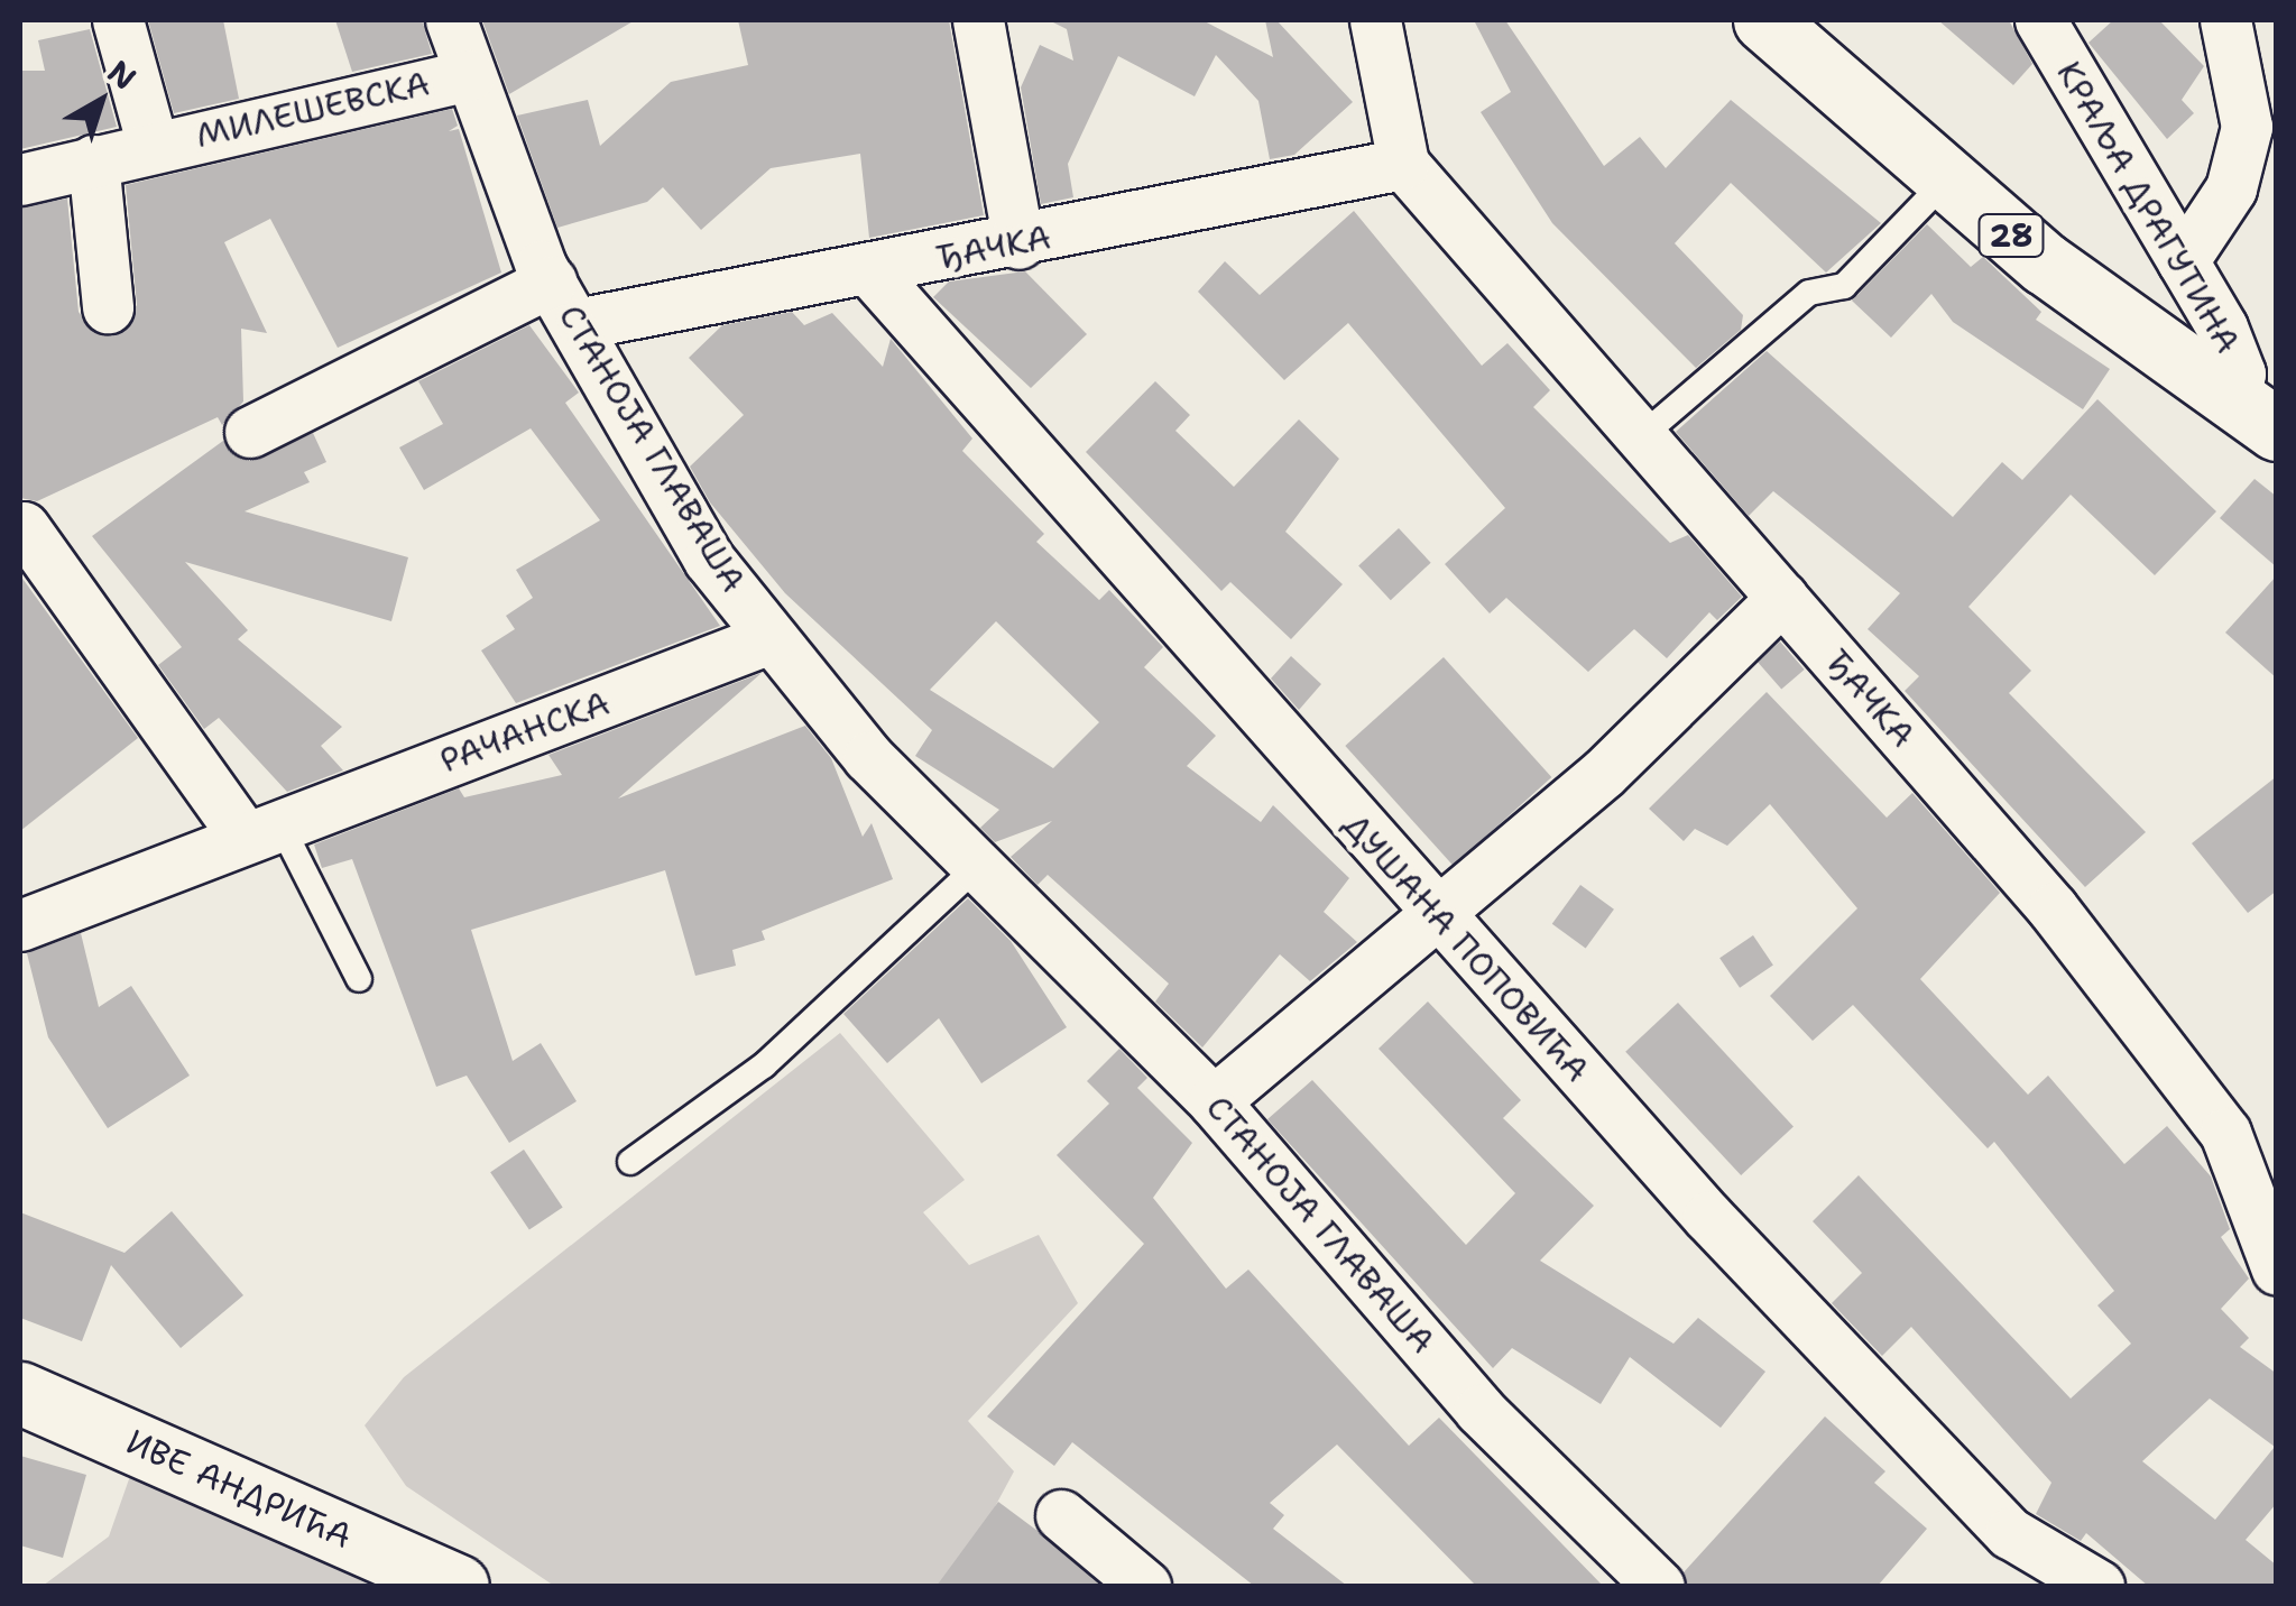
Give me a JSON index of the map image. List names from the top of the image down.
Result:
{
  "streets": {
    "main road": ["28", "ИВЕ АНДРИЋА"],
    "street": [
      "МИЛЕШЕВСКА",
      "КРАЉА ДРАГУТИНА",
      "ЂАЧКА",
      "СТАНОЈА ГЛАВАША",
      "РАЧАНСКА",
      "ДУШАНА ПОПОВИЋА"
    ]
  },
  "crossings": [
    ["МИЛЕШЕВСКА", "СТАНОЈА ГЛАВАША"],
    ["КРАЉА ДРАГУТИНА", "28"],
    ["ЂАЧКА", "СТАНОЈА ГЛАВАША"],
    ["ЂАЧКА", "ДУШАНА ПОПОВИЋА"],
    ["СТАНОЈА ГЛАВАША", "РАЧАНСКА"]
  ],
  "north": "top right"
}
